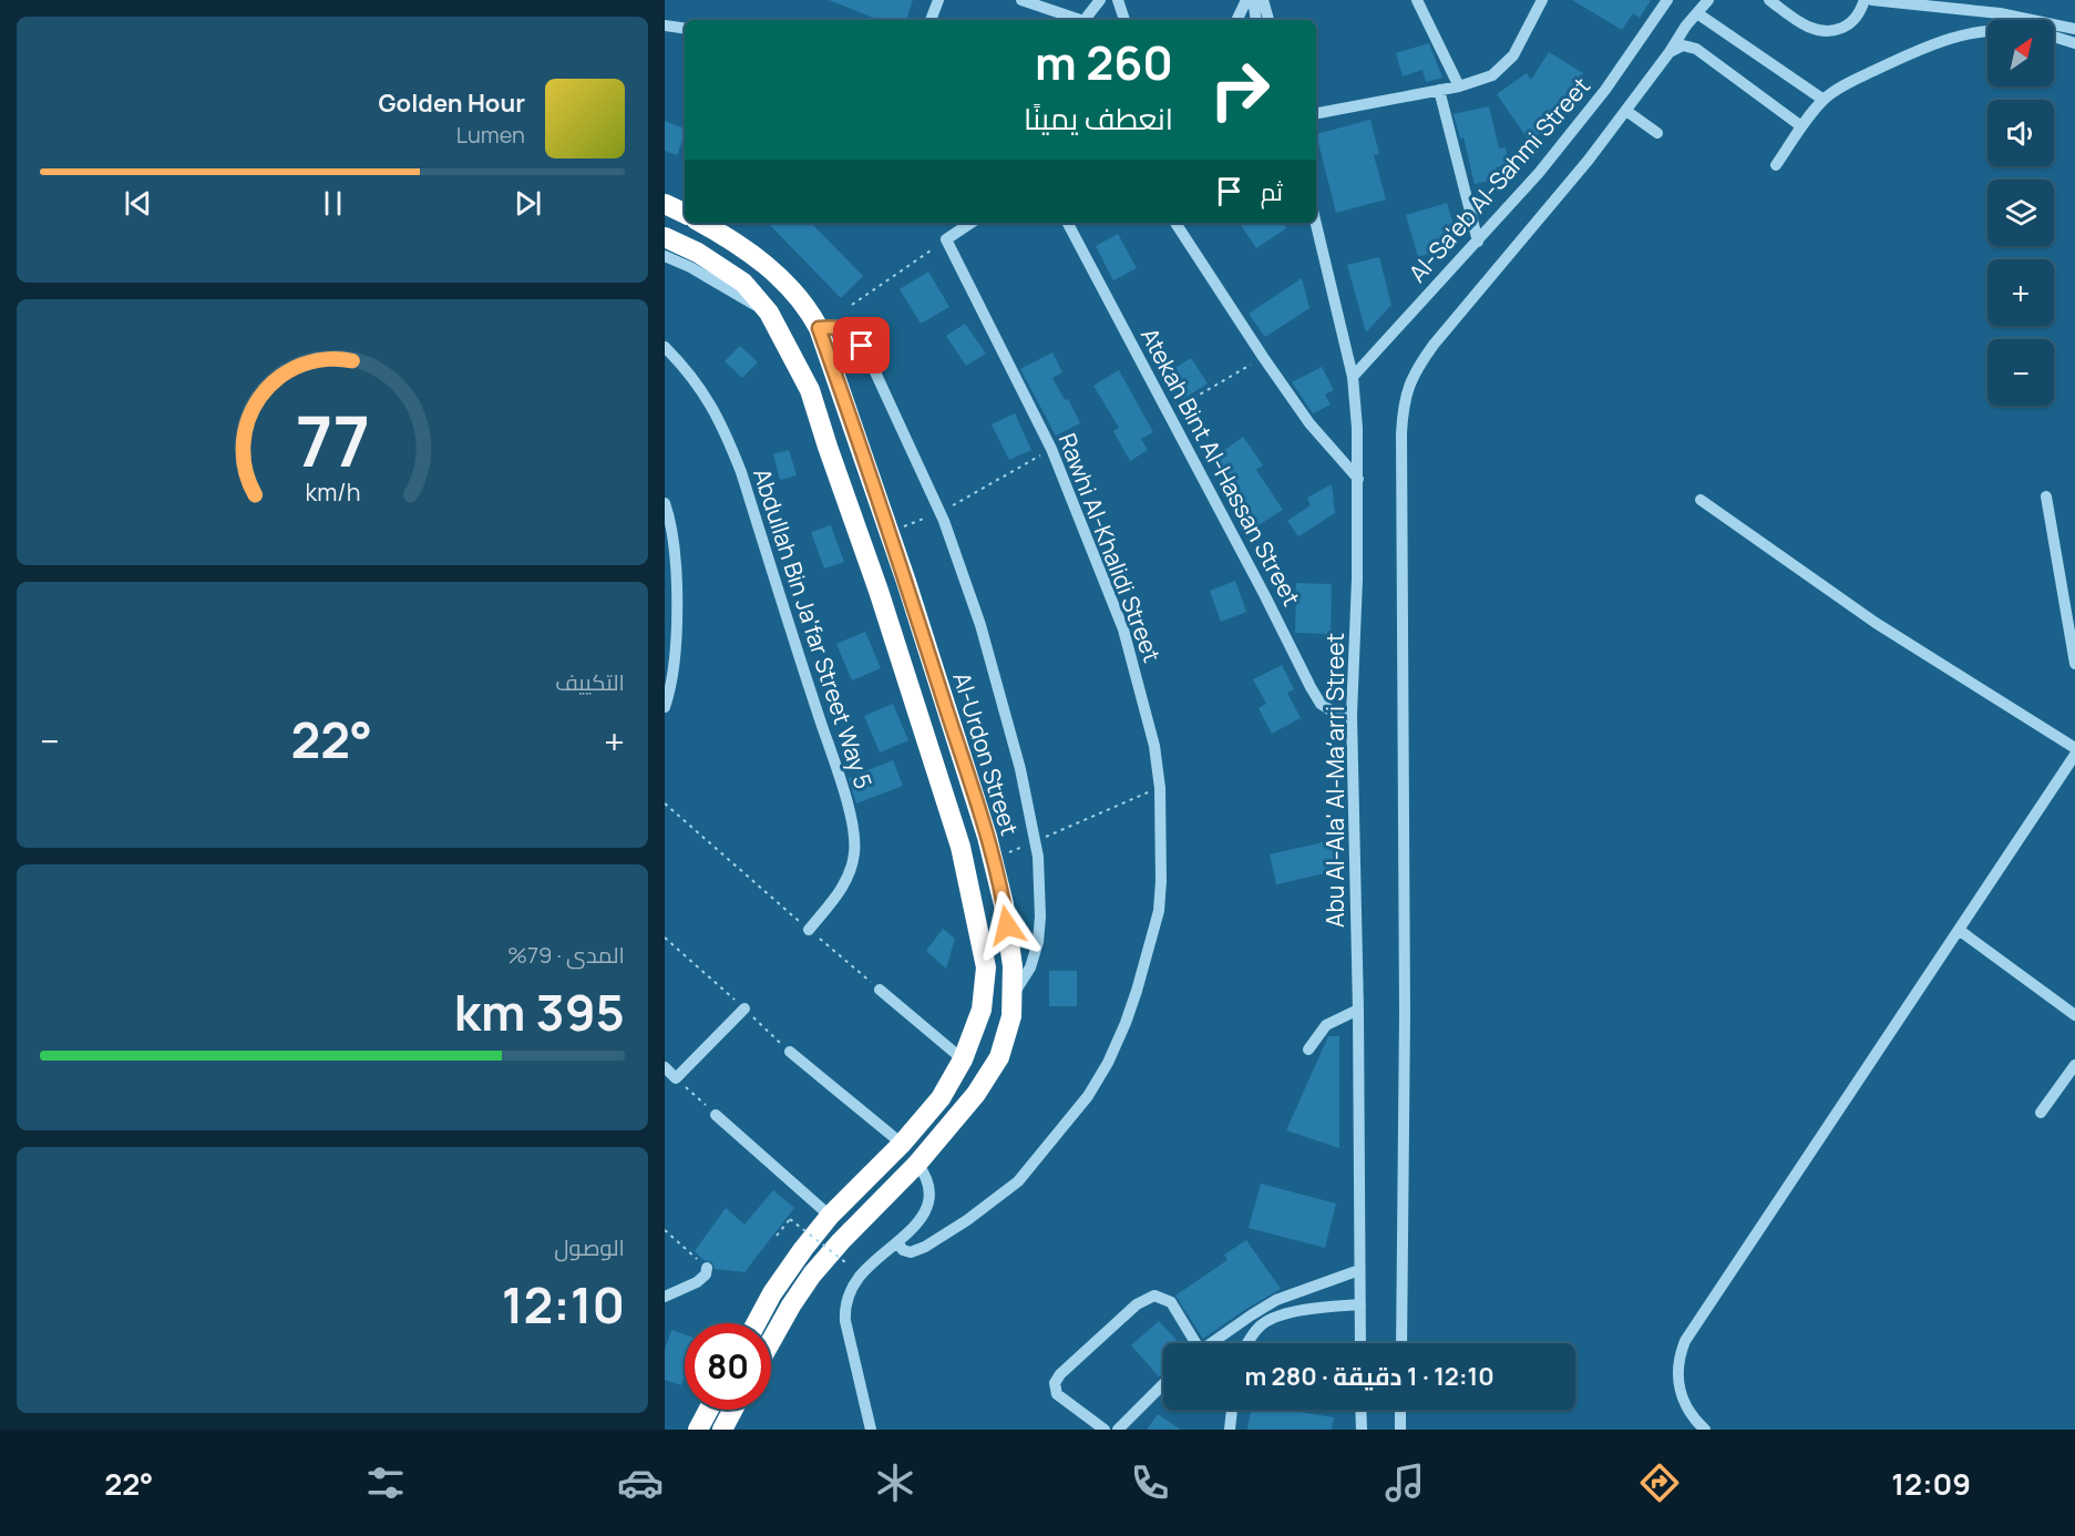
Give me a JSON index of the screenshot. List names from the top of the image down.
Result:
{
  "streets": {
    "highway": ["Al-Urdon Street"],
    "street": [
      "Al-Sa'eb Al-Sahmi Street",
      "Atekah Bint Al-Hassan Street",
      "Rawhi Al-Khalidi Street",
      "Abdullah Bin Ja'far Street Way 5",
      "Abu Al-Ala' Al-Maʻarri Street"
    ]
  },
  "crossings": [
    ["Al-Sa'eb Al-Sahmi Street", "Abu Al-Ala' Al-Maʻarri Street"],
    ["Atekah Bint Al-Hassan Street", "Abu Al-Ala' Al-Maʻarri Street"]
  ],
  "north": "top right",
  "page": {
    "map_buttons": ["+", "−"],
    "turn": ["260 m", "انعطف يمينًا"],
    "song": ["Golden Hour", "Lumen"],
    "then": "ثم",
    "tile": [
      "التكييف",
      ["المدى · 79%", "395 km"],
      ["الوصول", "12:10"]
    ],
    "heat": ["−", "22°", "+"],
    "limit": "80",
    "trip": "12:10 · 1 دقيقة · 280 m",
    "tabs": ["12:09", "22°"],
    "gauge": ["77", "km/h"]
  }
}
